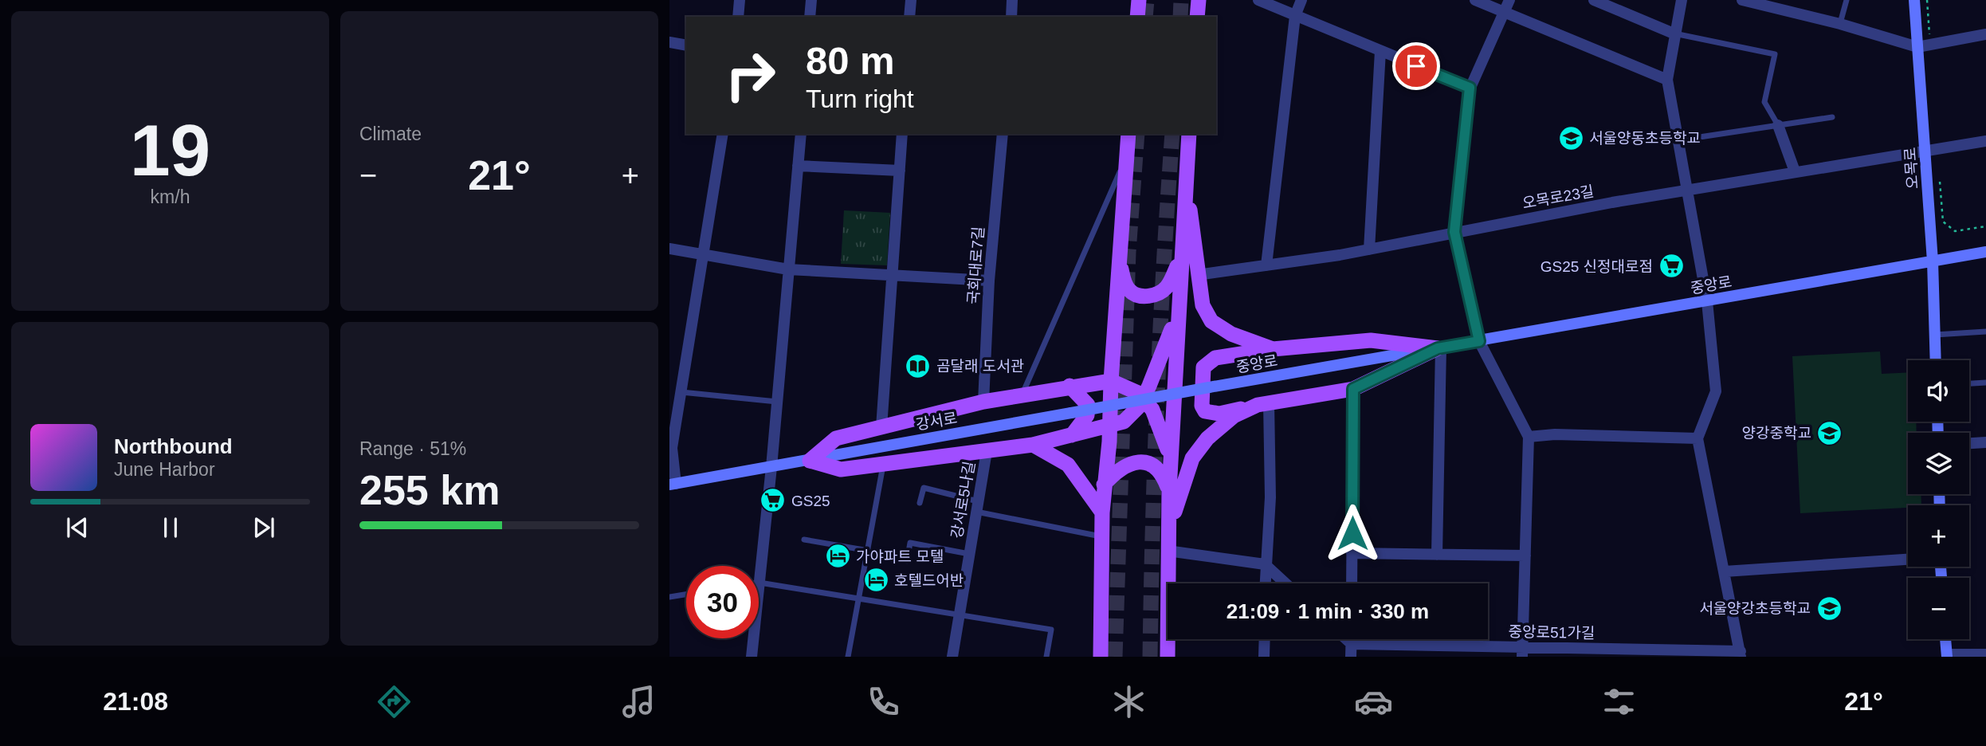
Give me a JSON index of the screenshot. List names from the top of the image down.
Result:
{
  "streets": {
    "main road": ["오목로", "중앙로", "강서로"],
    "street": [
      "오목로23길",
      "국회대로7길",
      "강서로5나길",
      "중앙로51가길"
    ]
  },
  "crossings": [
    ["오목로", "오목로23길"],
    ["오목로", "중앙로"],
    ["중앙로", "강서로"]
  ],
  "places": {
    "school or university": ["서울양동초등학교", "양강중학교", "서울양강초등학교"],
    "supermarket": ["GS25 신정대로점", "GS25"],
    "library": ["곰달래 도서관"],
    "hotel": ["가야파트 모텔", "호텔드어반"]
  },
  "page": {
    "tile": [
      ["19", "km/h"],
      "Climate",
      ["Range · 51%", "255 km"]
    ],
    "turn": ["80 m", "Turn right"],
    "heat": ["−", "21°", "+"],
    "map_buttons": ["+", "−"],
    "song": ["Northbound", "June Harbor"],
    "limit": "30",
    "trip": "21:09 · 1 min · 330 m",
    "tabs": ["21:08", "21°"]
  }
}
